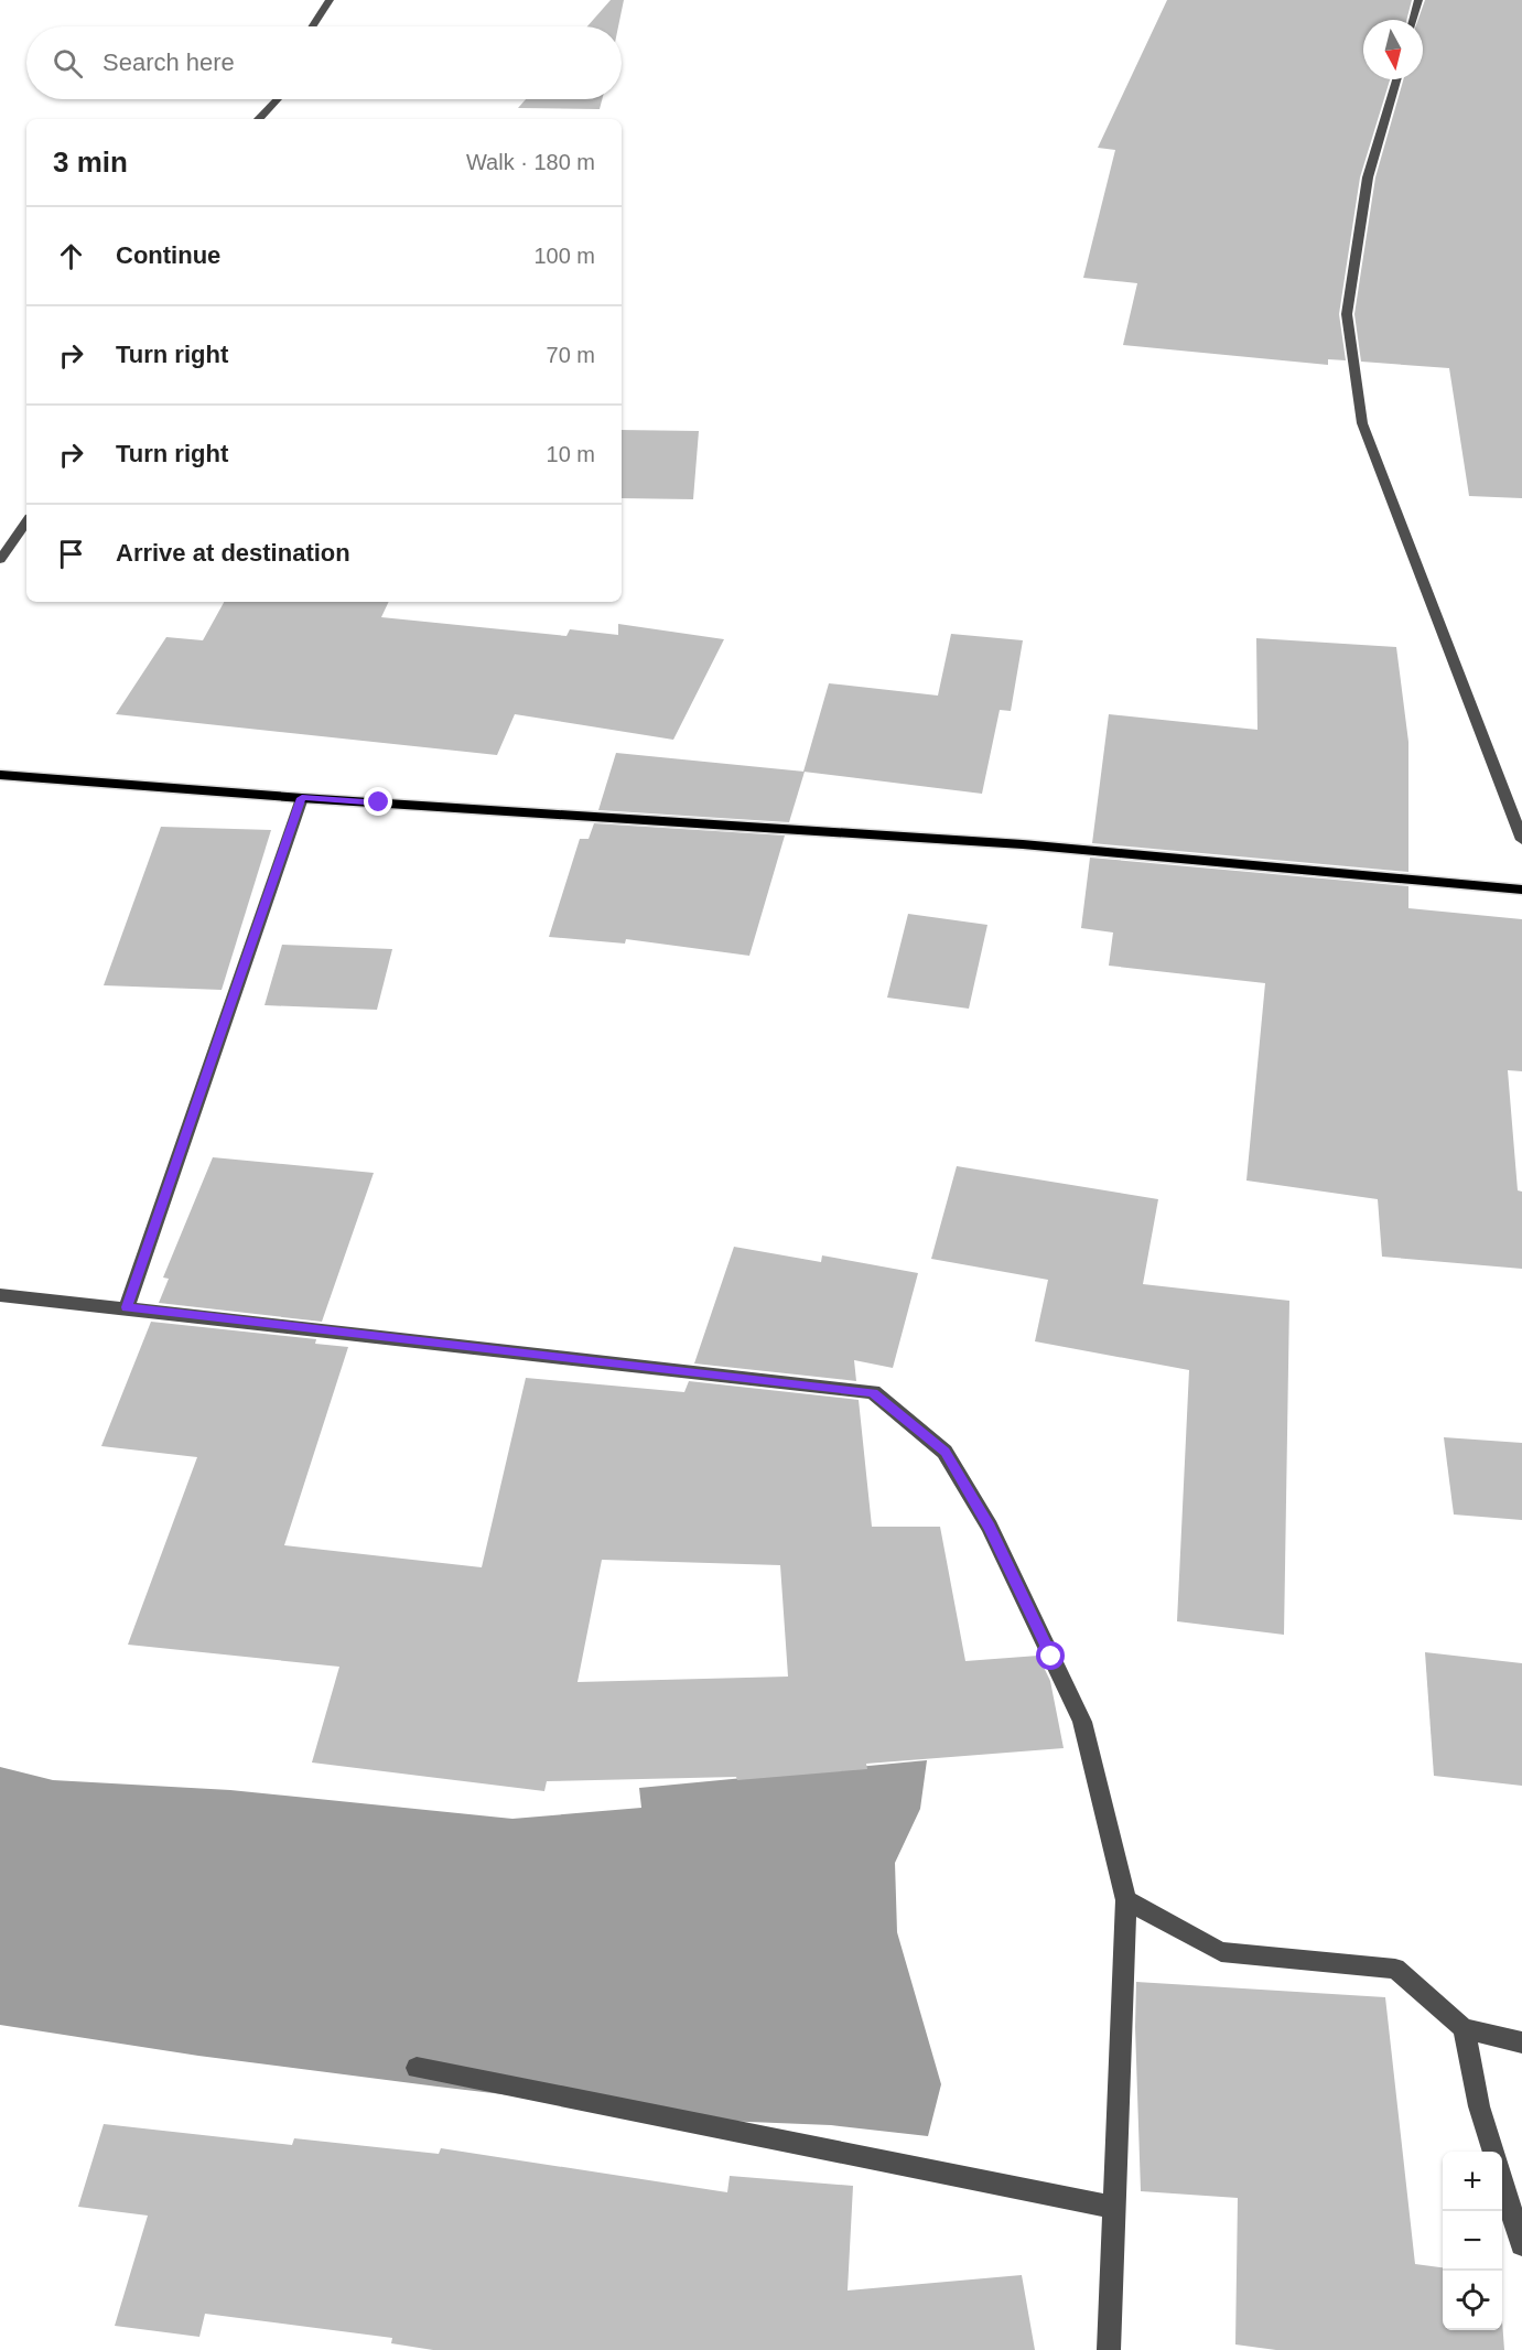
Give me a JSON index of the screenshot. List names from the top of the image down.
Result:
{
  "north": "bottom",
  "page": {
    "search": "Search here",
    "heading": ["3 min", "Walk · 180 m"],
    "list": [
      ["Continue", "100 m"],
      ["Turn right", "70 m"],
      ["Turn right", "10 m"],
      "Arrive at destination"
    ],
    "map_buttons": ["+", "−"]
  }
}
